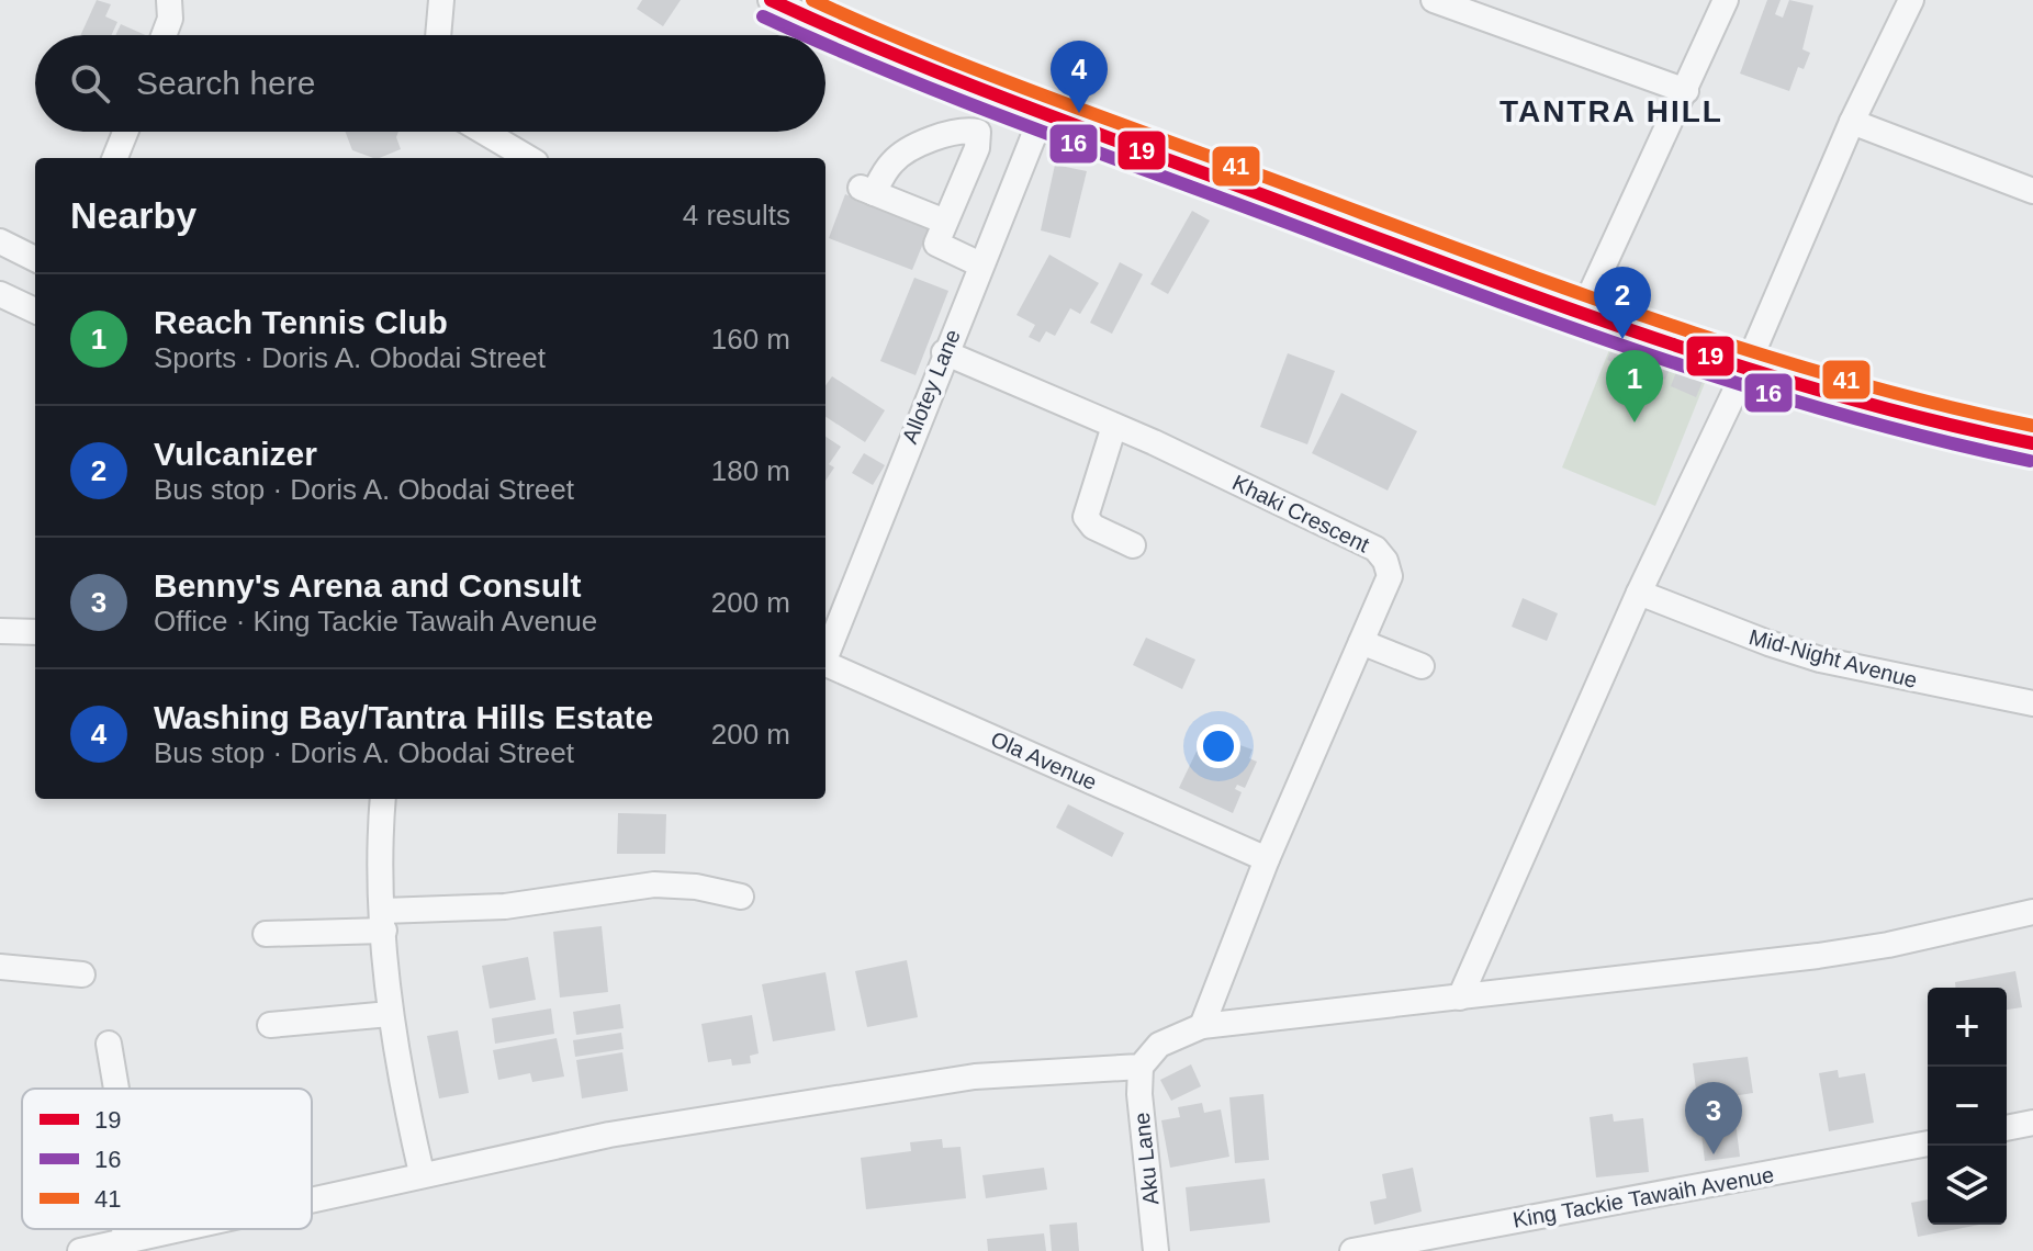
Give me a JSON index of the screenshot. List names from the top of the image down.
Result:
{
  "streets": {
    "street": [
      "Allotey Lane",
      "Khaki Crescent",
      "Mid-Night Avenue",
      "Ola Avenue",
      "Aku Lane",
      "King Tackie Tawaih Avenue"
    ]
  },
  "crossings": [
    ["Allotey Lane", "Khaki Crescent"],
    ["Khaki Crescent", "Ola Avenue"]
  ],
  "districts": ["TANTRA HILL"],
  "lines": ["transit line 19", "transit line 41", "transit line 16"],
  "legend": ["19", "16", "41"],
  "page": {
    "search": "Search here",
    "pins": [
      "4",
      "2",
      "1",
      "3"
    ],
    "heading": ["Nearby", "4 results"],
    "list": [
      {
        "mark": "1",
        "name": "Reach Tennis Club",
        "note": "Sports · Doris A. Obodai Street",
        "value": "160 m"
      },
      {
        "mark": "2",
        "name": "Vulcanizer",
        "note": "Bus stop · Doris A. Obodai Street",
        "value": "180 m"
      },
      {
        "mark": "3",
        "name": "Benny's Arena and Consult",
        "note": "Office · King Tackie Tawaih Avenue",
        "value": "200 m"
      },
      {
        "mark": "4",
        "name": "Washing Bay/Tantra Hills Estate",
        "note": "Bus stop · Doris A. Obodai Street",
        "value": "200 m"
      }
    ],
    "map_buttons": ["+", "−"]
  }
}
